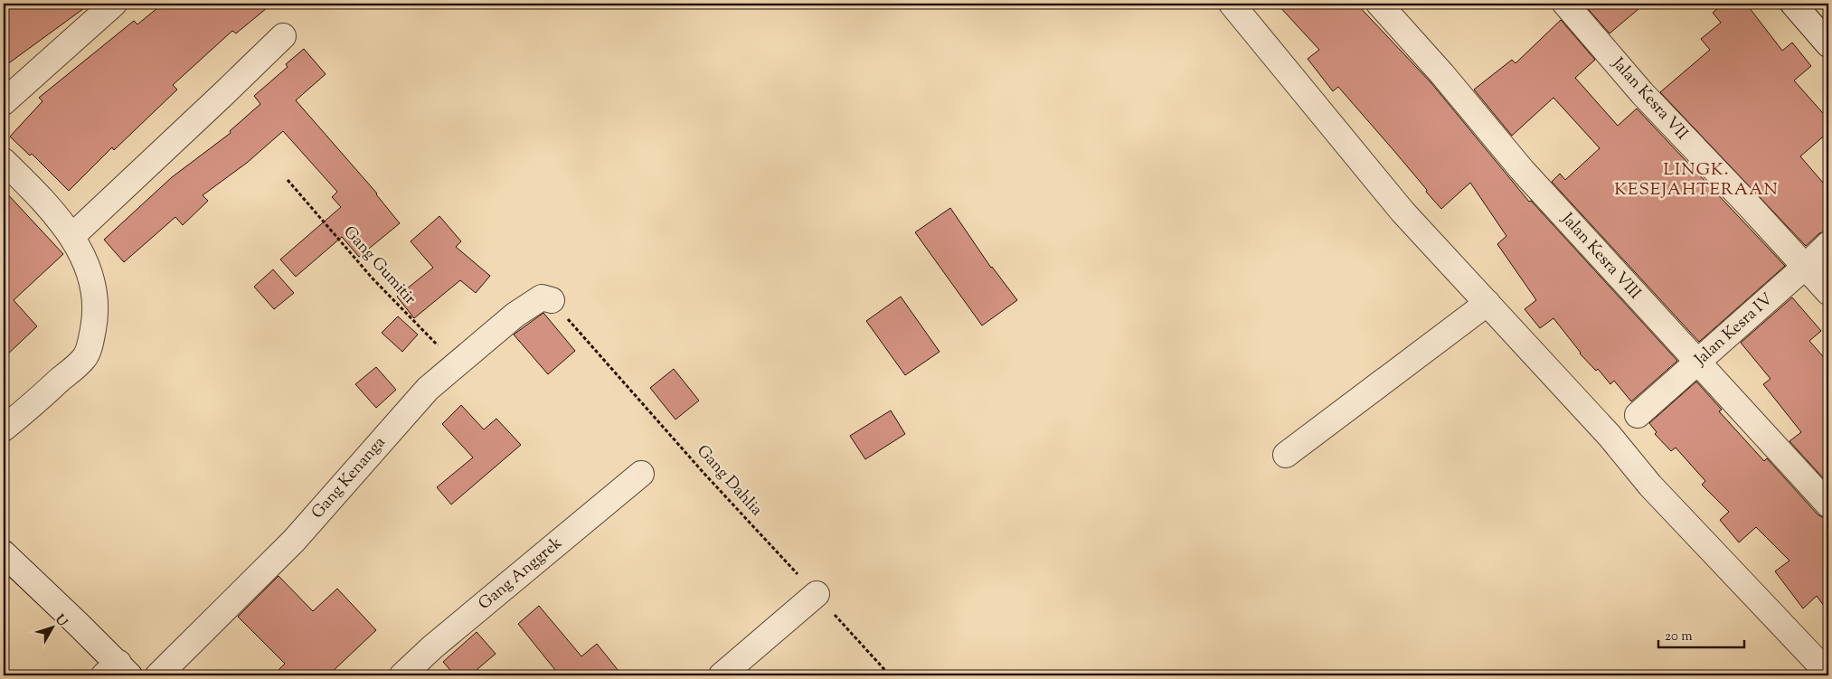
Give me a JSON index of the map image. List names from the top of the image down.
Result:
{
  "streets": {
    "street": [
      "Jalan Kesra VII",
      "Jalan Kesra VIII",
      "Jalan Kesra IV",
      "Gang Kenanga",
      "Gang Anggrek"
    ],
    "path": ["Gang Gumitir", "Gang Dahlia"]
  },
  "crossings": [
    ["Jalan Kesra VII", "Jalan Kesra IV"],
    ["Jalan Kesra VIII", "Jalan Kesra IV"],
    ["Gang Gumitir", "Gang Kenanga"],
    ["Gang Kenanga", "Gang Dahlia"]
  ],
  "districts": ["LINGK. KESEJAHTERAAN"],
  "scale_bar": "20 m",
  "north": "top right"
}
